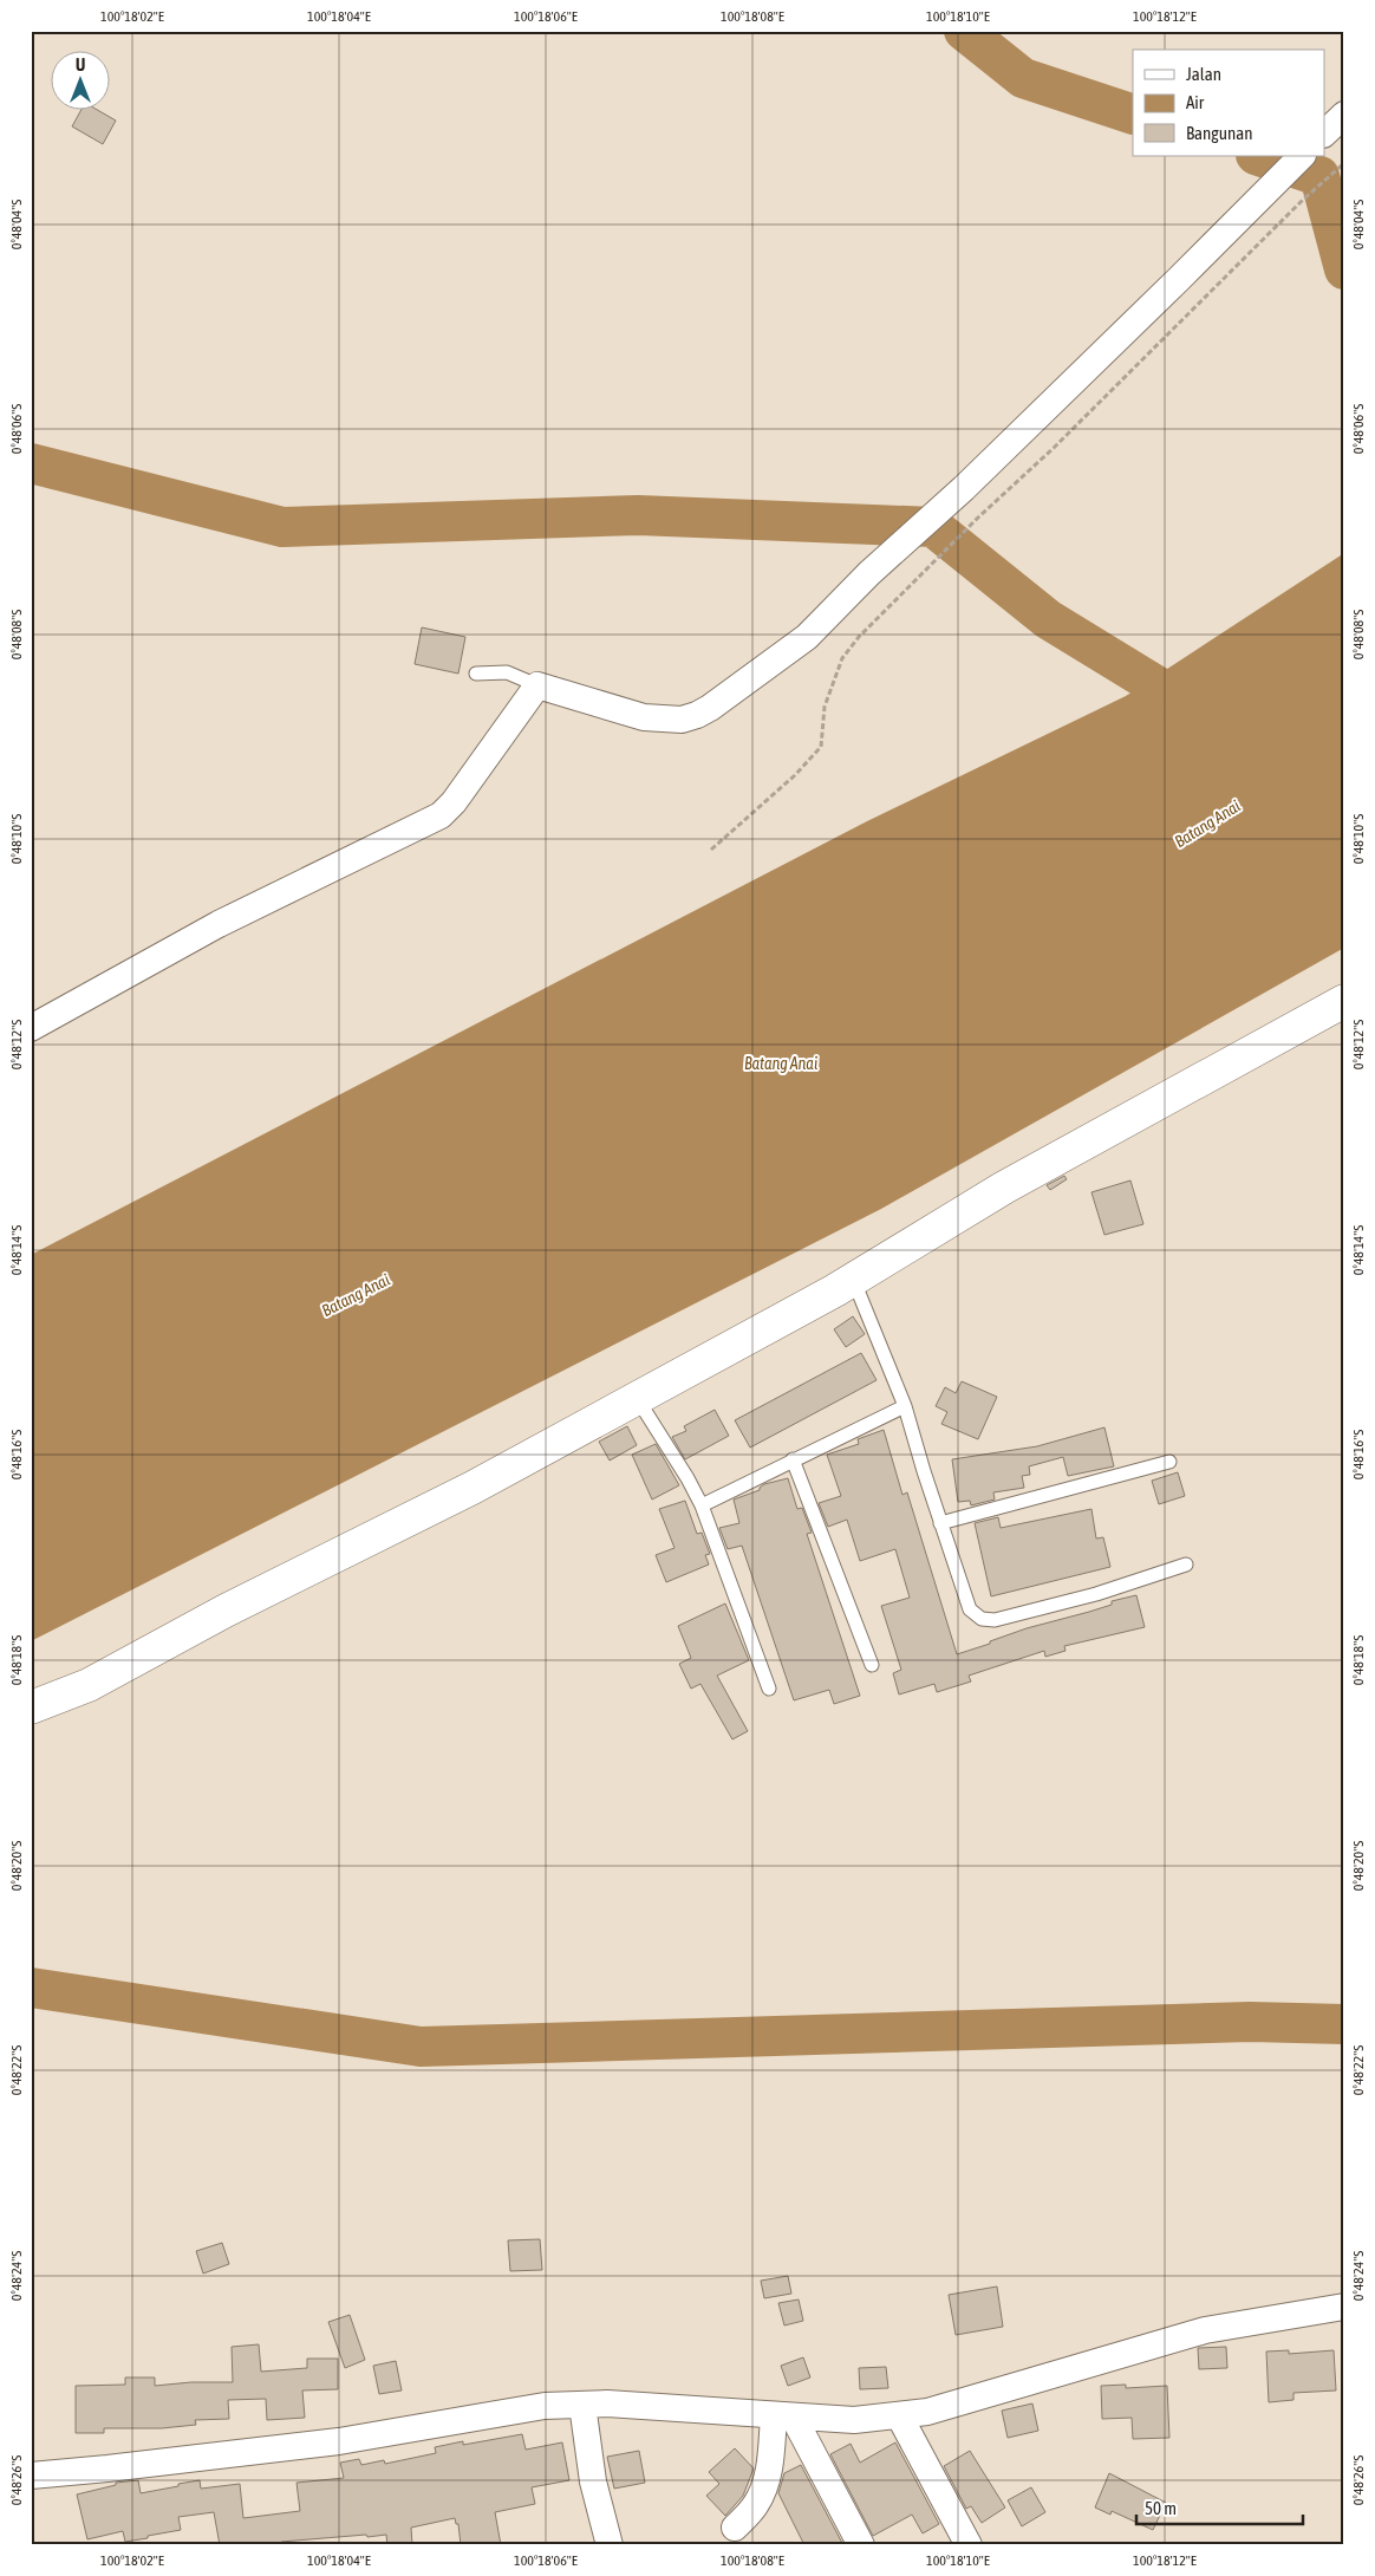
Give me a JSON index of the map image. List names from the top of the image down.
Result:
{
  "water": ["Batang Anai"],
  "legend": ["Jalan", "Air", "Bangunan"],
  "scale_bar": "50 m",
  "north": "top",
  "coordinates": [
    "100°18'02\"E",
    "100°18'04\"E",
    "100°18'06\"E",
    "100°18'08\"E",
    "100°18'10\"E",
    "100°18'12\"E",
    "0°48'04\"S",
    "0°48'06\"S",
    "0°48'08\"S",
    "0°48'10\"S",
    "0°48'12\"S",
    "0°48'14\"S",
    "0°48'16\"S",
    "0°48'18\"S",
    "0°48'20\"S",
    "0°48'22\"S",
    "0°48'24\"S",
    "0°48'26\"S"
  ]
}
